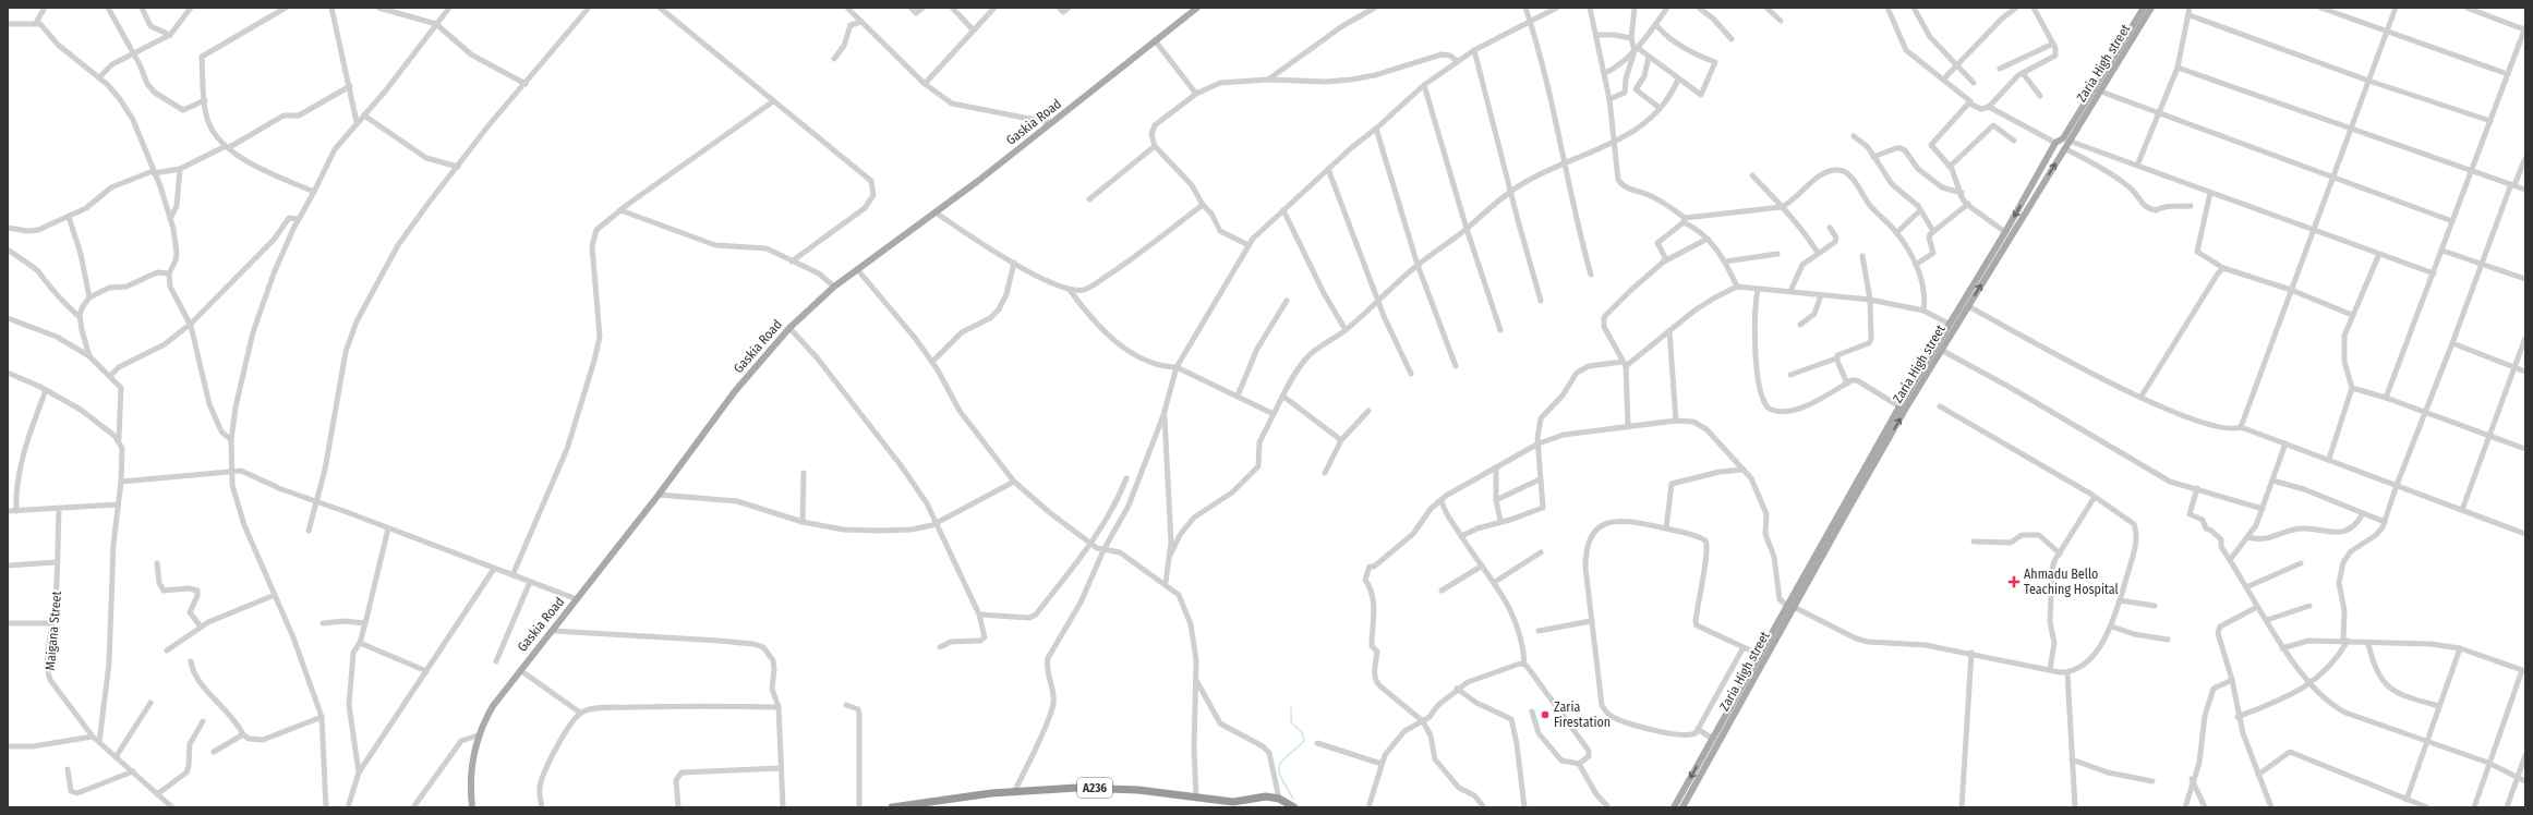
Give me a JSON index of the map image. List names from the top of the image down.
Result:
{
  "streets": {
    "highway": ["A236"],
    "main road": ["Zaria High street", "Gaskia Road"],
    "street": ["Maigana Street"]
  },
  "places": {
    "health": ["Ahmadu Bello Teaching Hospital"],
    "other": ["Zaria Firestation"]
  }
}
